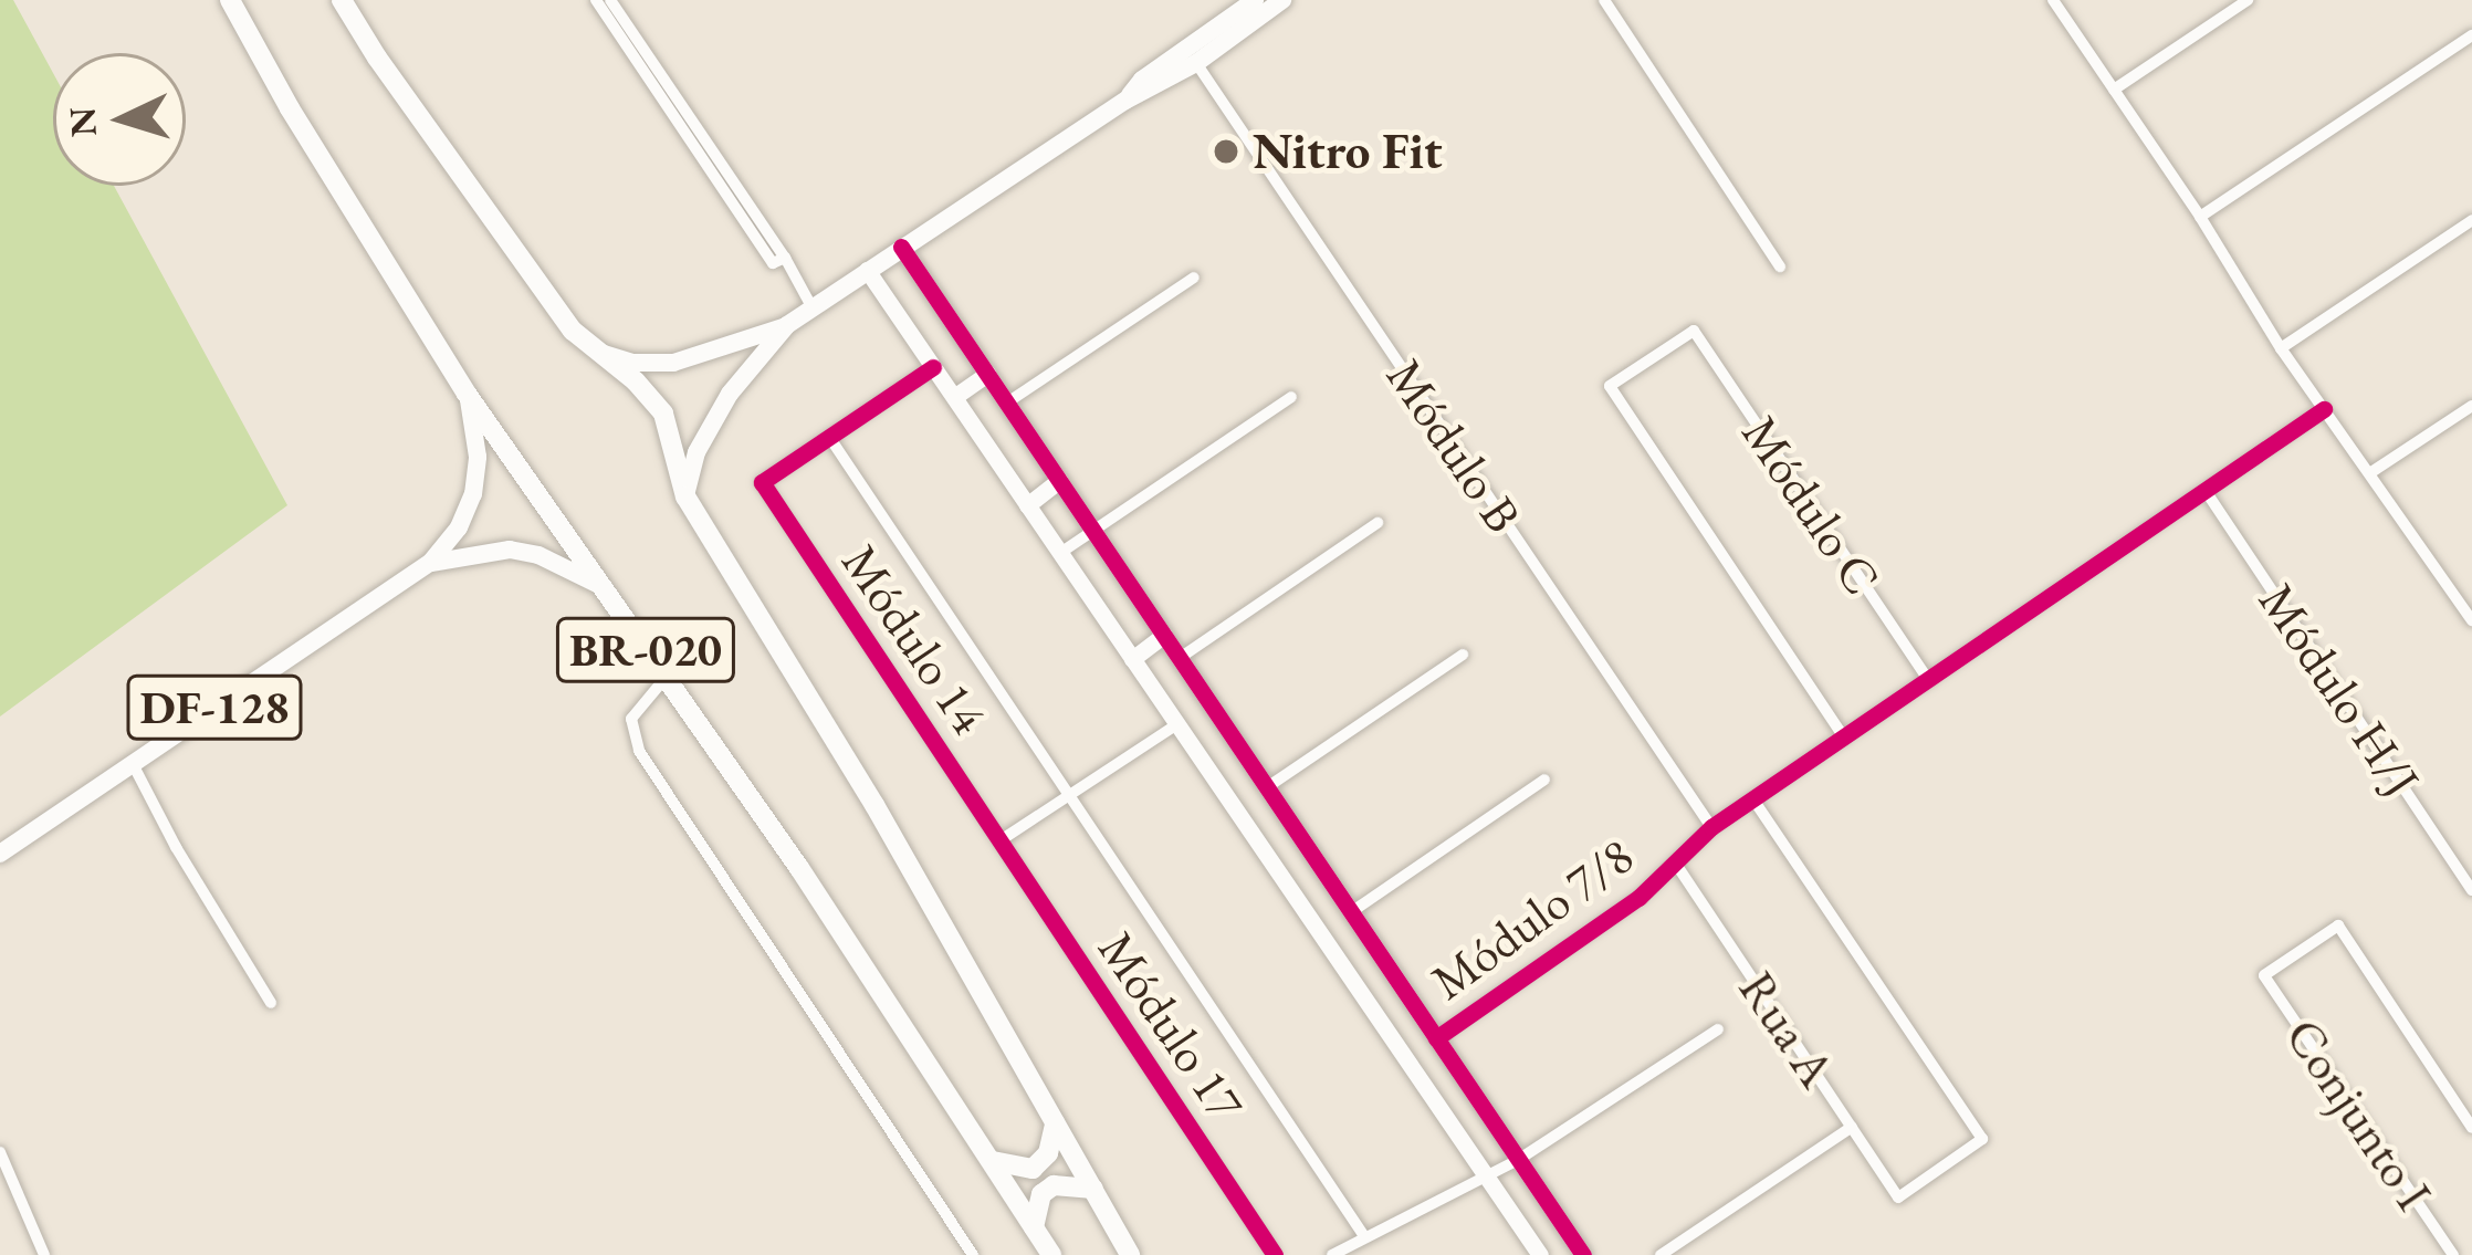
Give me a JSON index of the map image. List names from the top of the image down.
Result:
{
  "streets": {
    "highway": ["BR-020"],
    "main road": ["DF-128"],
    "street": [
      "Módulo B",
      "Módulo C",
      "Módulo 14",
      "Módulo H/J",
      "Módulo 7/8",
      "Módulo 17",
      "Rua A",
      "Conjunto I"
    ]
  },
  "crossings": [
    ["Módulo B", "Módulo 7/8"],
    ["Módulo C", "Módulo 7/8"],
    ["Módulo 14", "Módulo 17"],
    ["BR-020", "DF-128"],
    ["Módulo H/J", "Módulo 7/8"],
    ["Módulo 7/8", "Rua A"]
  ],
  "places": ["Nitro Fit"],
  "north": "left"
}
